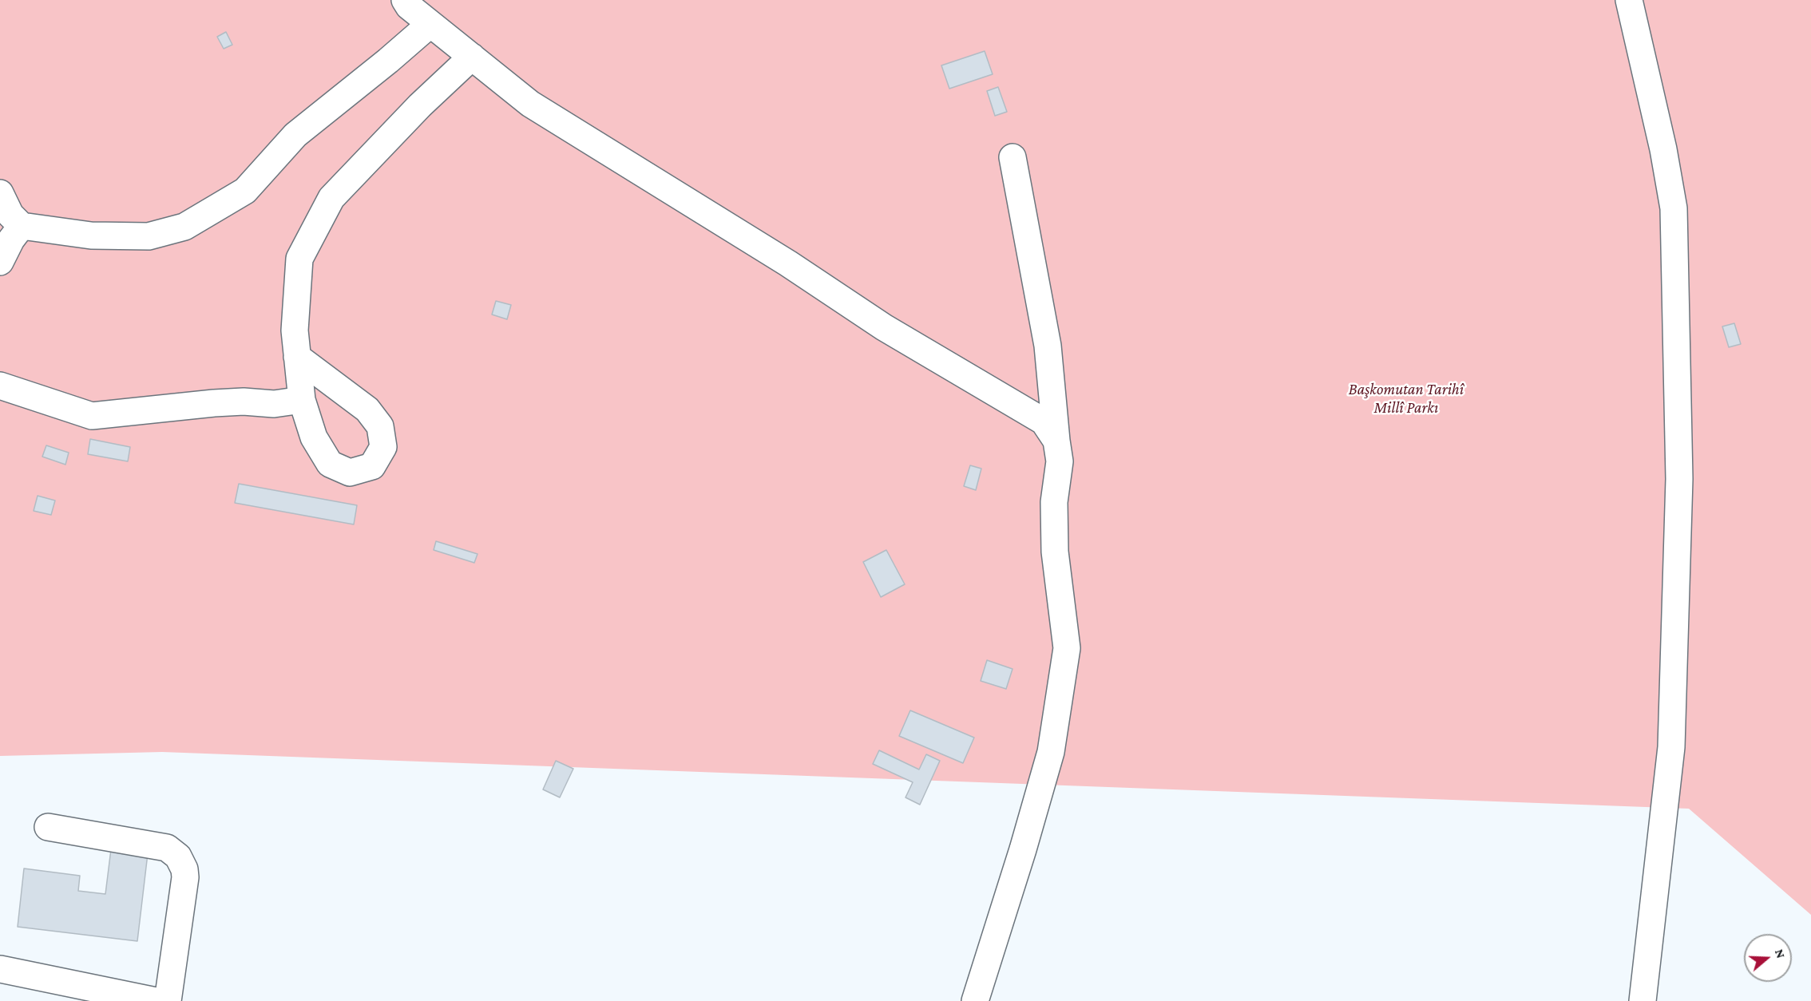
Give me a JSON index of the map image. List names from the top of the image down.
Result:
{
  "parks": ["Başkomutan Tarihî Millî Parkı"],
  "north": "right"
}
